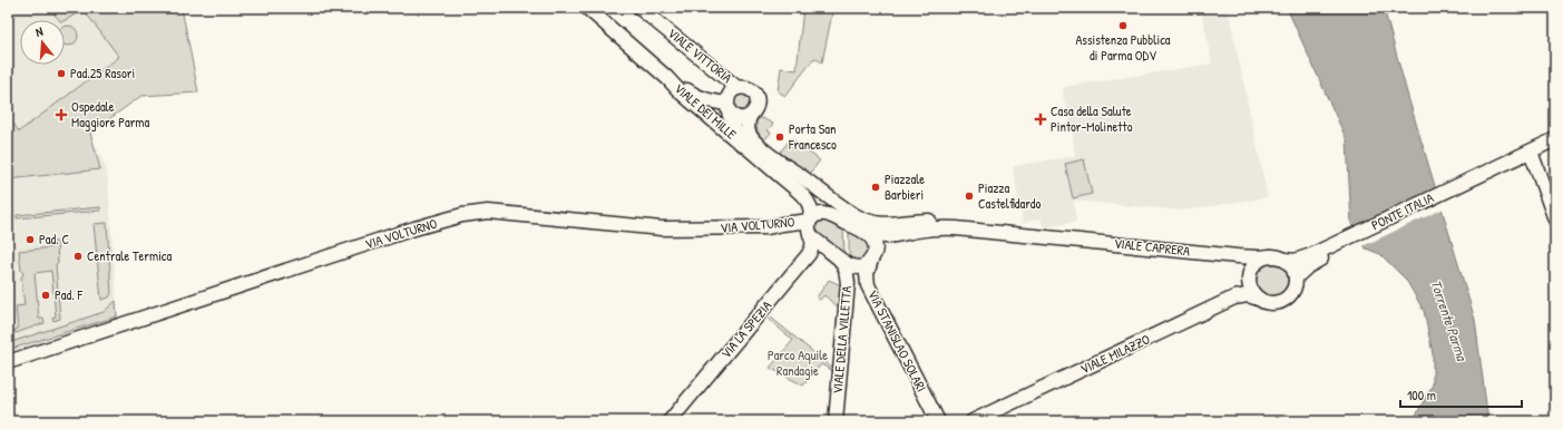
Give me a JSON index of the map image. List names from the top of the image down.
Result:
{
  "streets": {
    "main road": [
      "VIALE VITTORIA",
      "VIALE DEI MILLE",
      "PONTE ITALIA",
      "VIA VOLTURNO",
      "VIALE CAPRERA",
      "VIA LA SPEZIA",
      "VIALE DELLA VILLETTA",
      "VIA STANISLAO SOLARI",
      "VIALE MILAZZO"
    ]
  },
  "crossings": [
    ["VIALE DEI MILLE", "VIA VOLTURNO"],
    ["VIALE DEI MILLE", "VIA LA SPEZIA"],
    ["PONTE ITALIA", "VIALE CAPRERA"],
    ["PONTE ITALIA", "VIALE MILAZZO"],
    ["VIA VOLTURNO", "VIA LA SPEZIA"],
    ["VIALE CAPRERA", "VIALE MILAZZO"]
  ],
  "water": ["Torrente Parma"],
  "parks": ["Parco Aquile Randagie"],
  "places": {
    "other": [
      "Assistenza Pubblica di Parma ODV",
      "Pad.25 Rasori",
      "Porta San Francesco",
      "Piazzale Barbieri",
      "Piazza Castelfidardo",
      "Pad. C",
      "Centrale Termica",
      "Pad. F"
    ],
    "health": ["Ospedale Maggiore Parma", "Casa della Salute Pintor-Molinetto"]
  },
  "scale_bar": "100 m",
  "north": "top"
}
